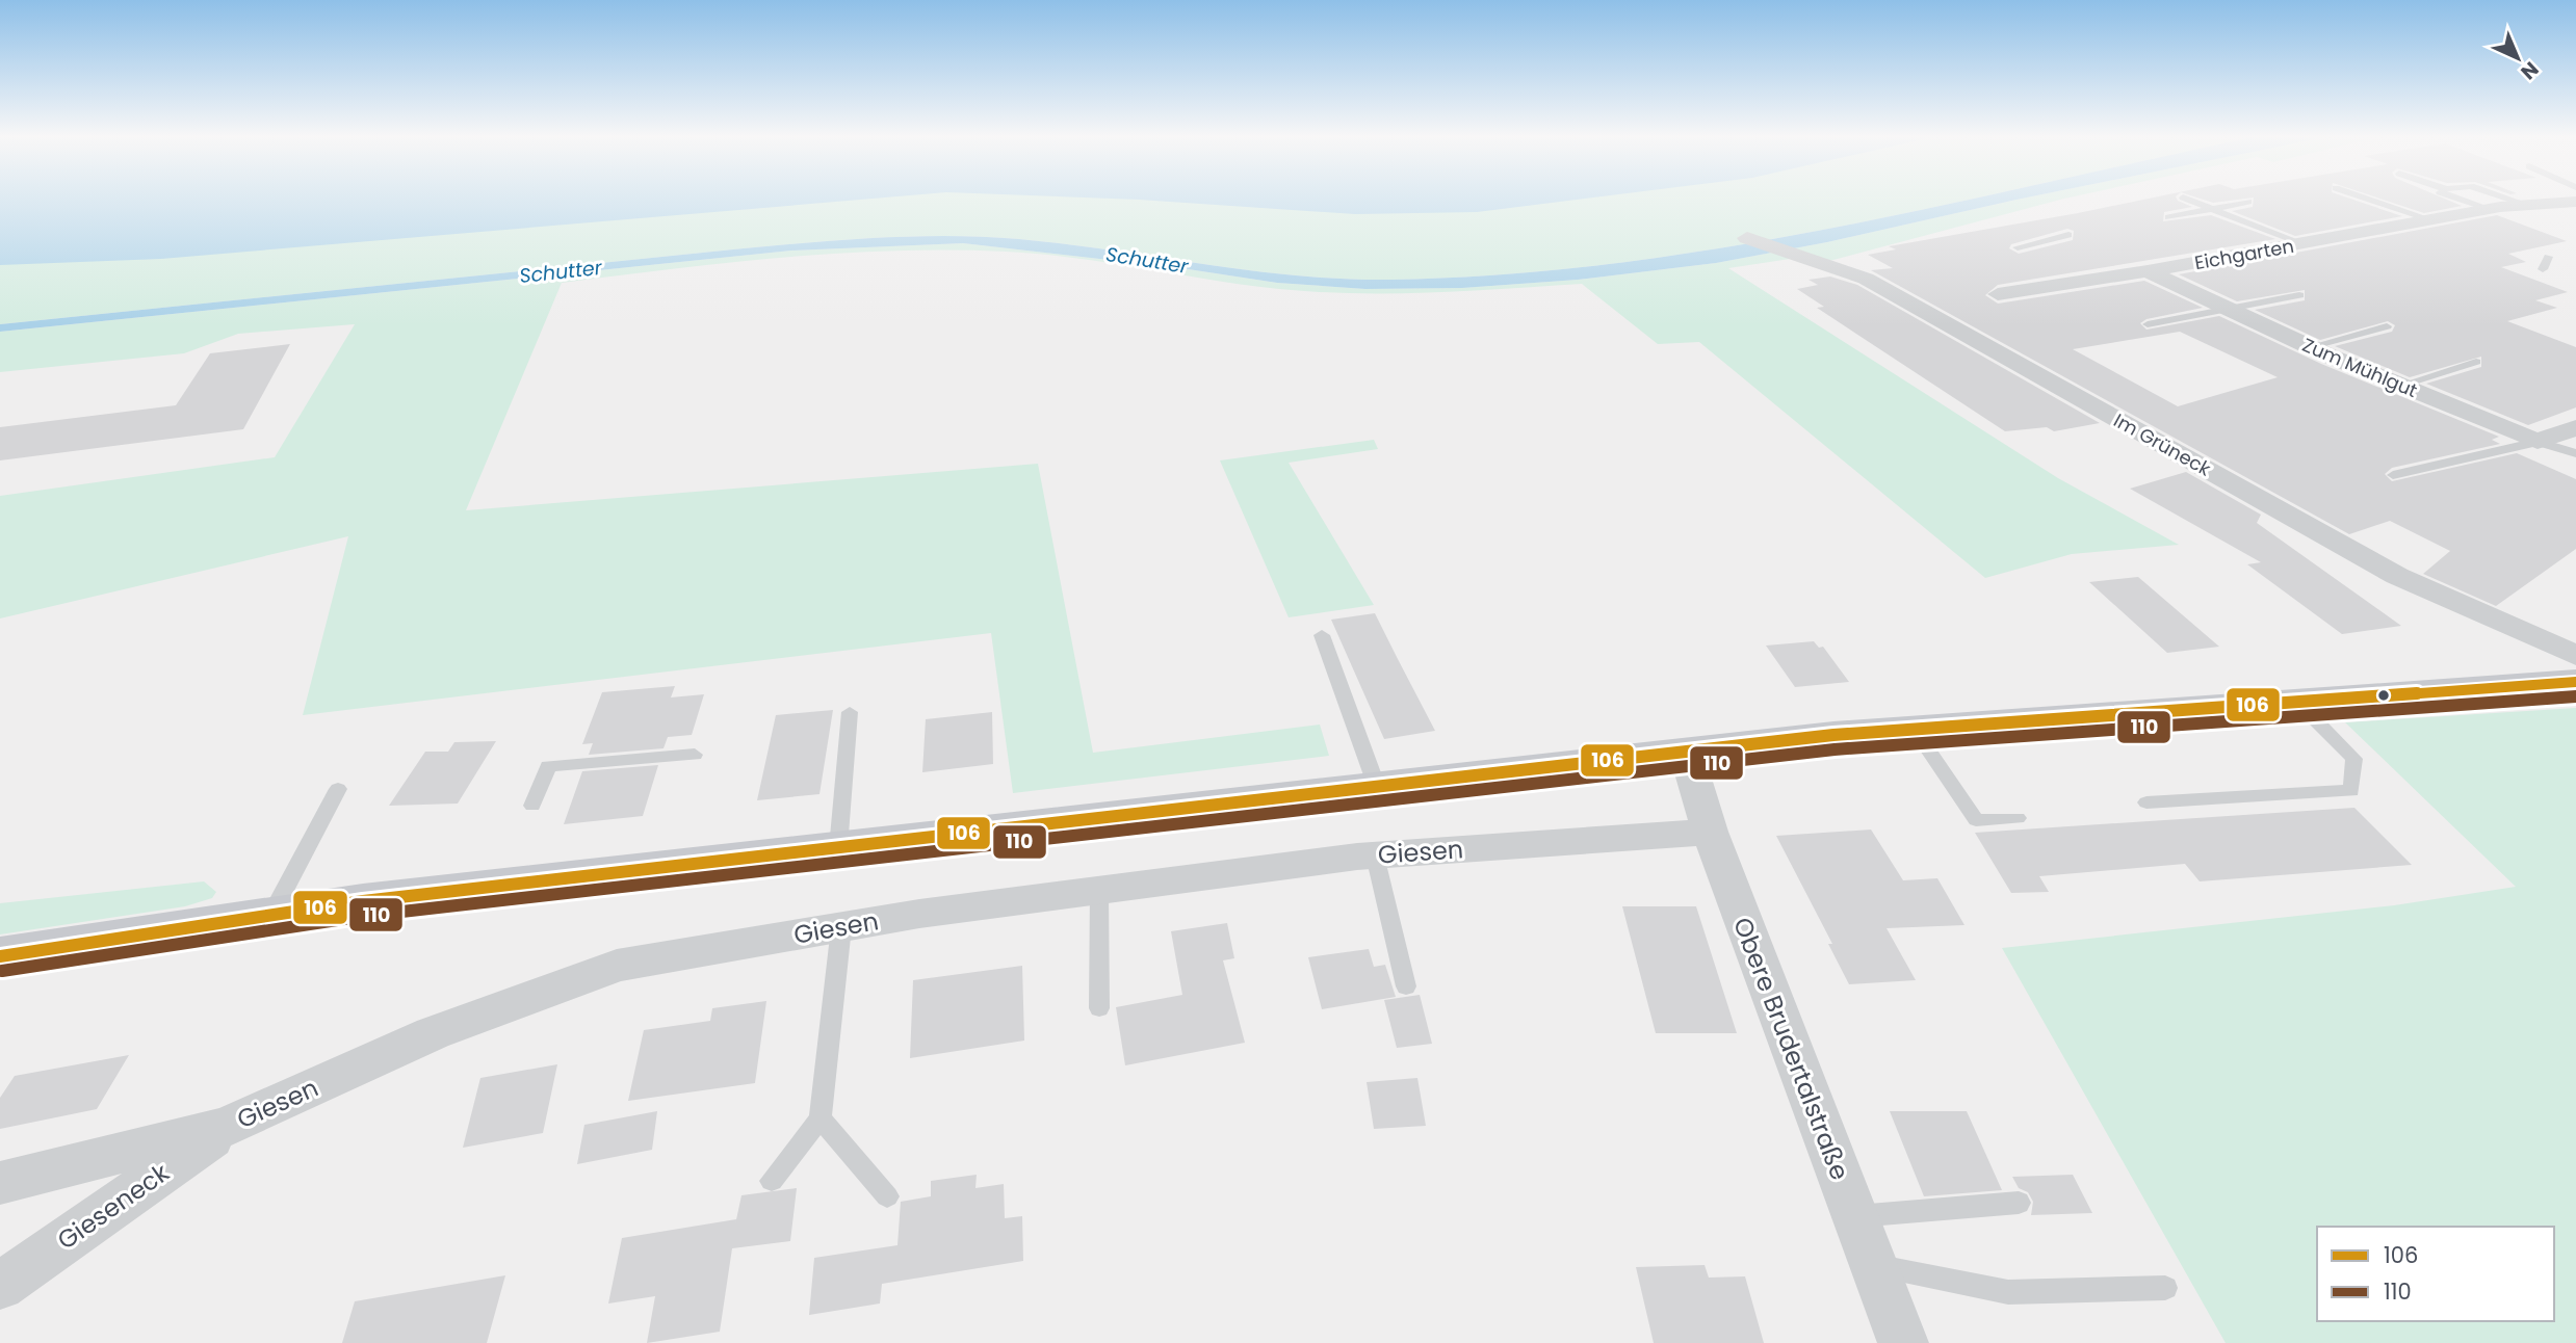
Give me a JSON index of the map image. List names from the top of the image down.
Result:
{
  "streets": {
    "street": [
      "Eichgarten",
      "Zum Mühlgut",
      "Im Grüneck",
      "Giesen",
      "Obere Brudertalstraße",
      "Gieseneck"
    ]
  },
  "crossings": [
    ["Eichgarten", "Zum Mühlgut"],
    ["Giesen", "Obere Brudertalstraße"],
    ["Giesen", "Gieseneck"]
  ],
  "water": ["Schutter"],
  "lines": ["transit line 106", "transit line 110"],
  "legend": ["106", "110"],
  "north": "bottom right"
}
